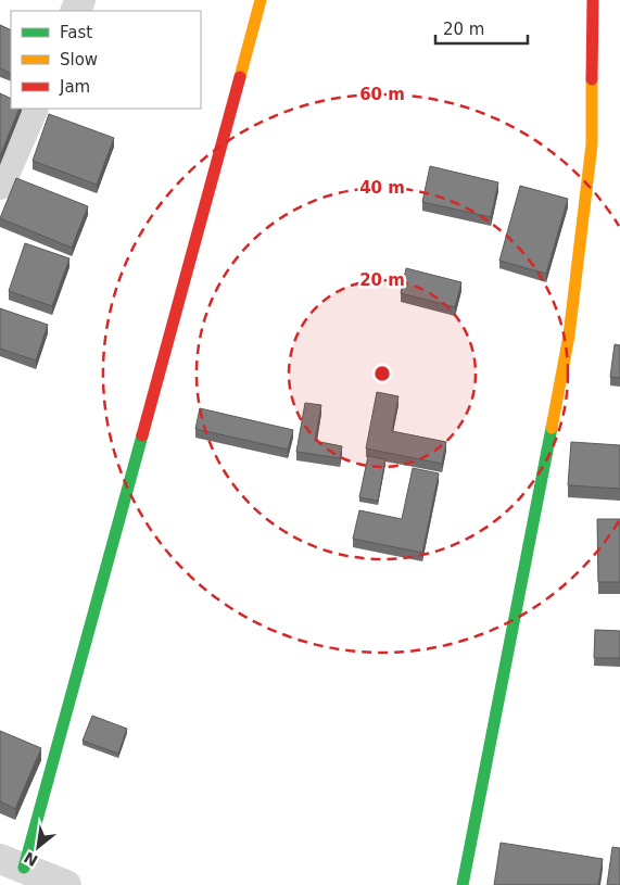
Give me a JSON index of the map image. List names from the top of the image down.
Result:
{
  "legend": ["Fast", "Slow", "Jam"],
  "scale_bar": "20 m",
  "north": "bottom left",
  "rings": ["60 m", "40 m", "20 m"]
}
